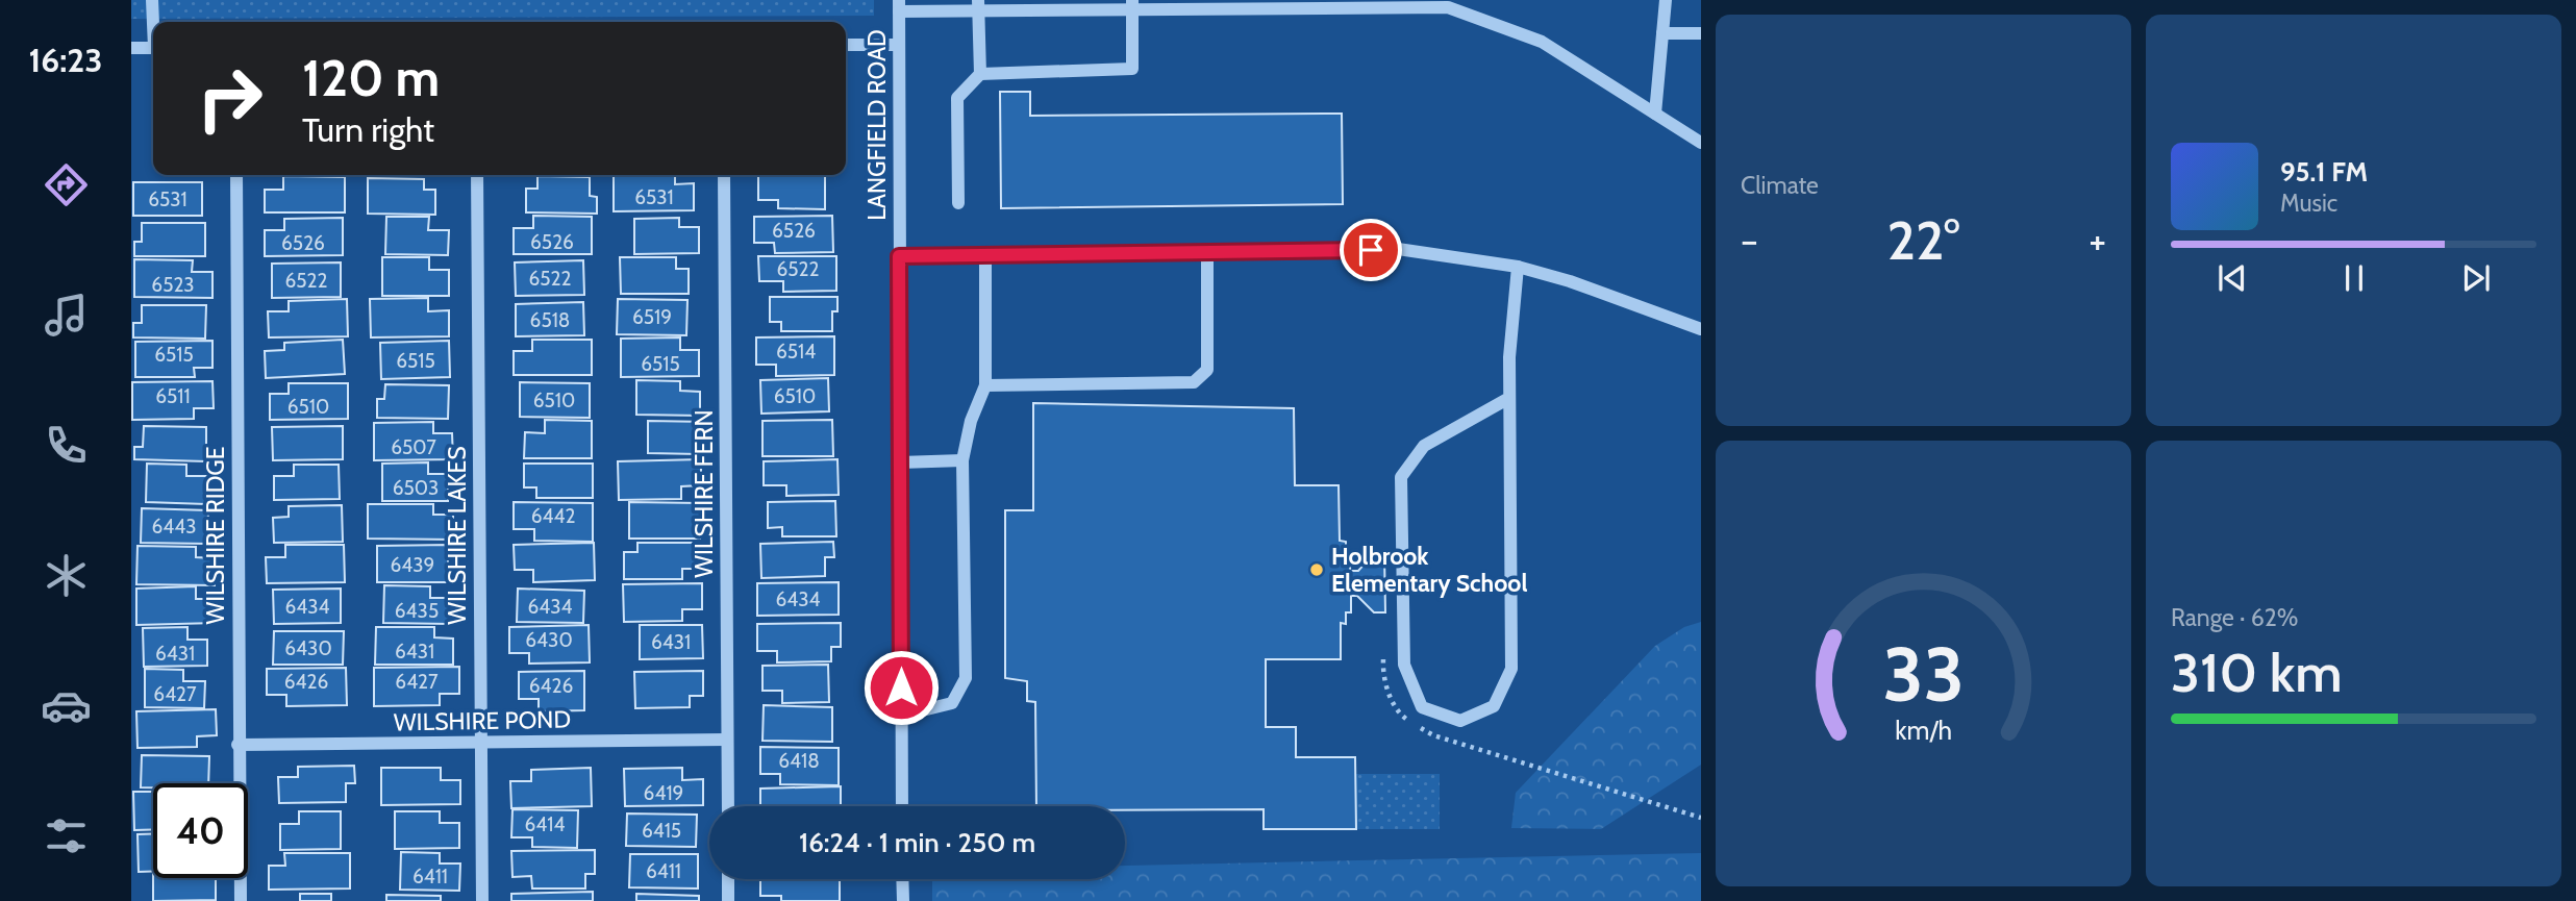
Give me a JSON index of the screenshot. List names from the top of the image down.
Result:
{
  "streets": {
    "street": [
      "LANGFIELD ROAD",
      "WILSHIRE FERN",
      "WILSHIRE RIDGE",
      "WILSHIRE LAKES",
      "WILSHIRE POND"
    ]
  },
  "crossings": [
    ["WILSHIRE FERN", "WILSHIRE POND"],
    ["WILSHIRE RIDGE", "WILSHIRE POND"],
    ["WILSHIRE LAKES", "WILSHIRE POND"]
  ],
  "places": ["Holbrook Elementary School"],
  "house_numbers": [
    "6531",
    "6531",
    "6526",
    "6526",
    "6526",
    "6522",
    "6522",
    "6522",
    "6523",
    "6519",
    "6518",
    "6514",
    "6515",
    "6515",
    "6515",
    "6511",
    "6510",
    "6510",
    "6510",
    "6507",
    "6503",
    "6442",
    "6443",
    "6439",
    "6434",
    "6434",
    "6434",
    "6435",
    "6430",
    "6431",
    "6430",
    "6431",
    "6431",
    "6426",
    "6427",
    "6426",
    "6427",
    "6418",
    "6419",
    "6414",
    "6415",
    "6411",
    "6411"
  ],
  "page": {
    "tabs": "16:23",
    "tile": [
      "Climate",
      ["Range · 62%", "310 km"]
    ],
    "turn": ["120 m", "Turn right"],
    "song": ["95.1 FM", "Music"],
    "heat": ["−", "22°", "+"],
    "limit": "40",
    "trip": "16:24 · 1 min · 250 m",
    "gauge": ["33", "km/h"]
  }
}
